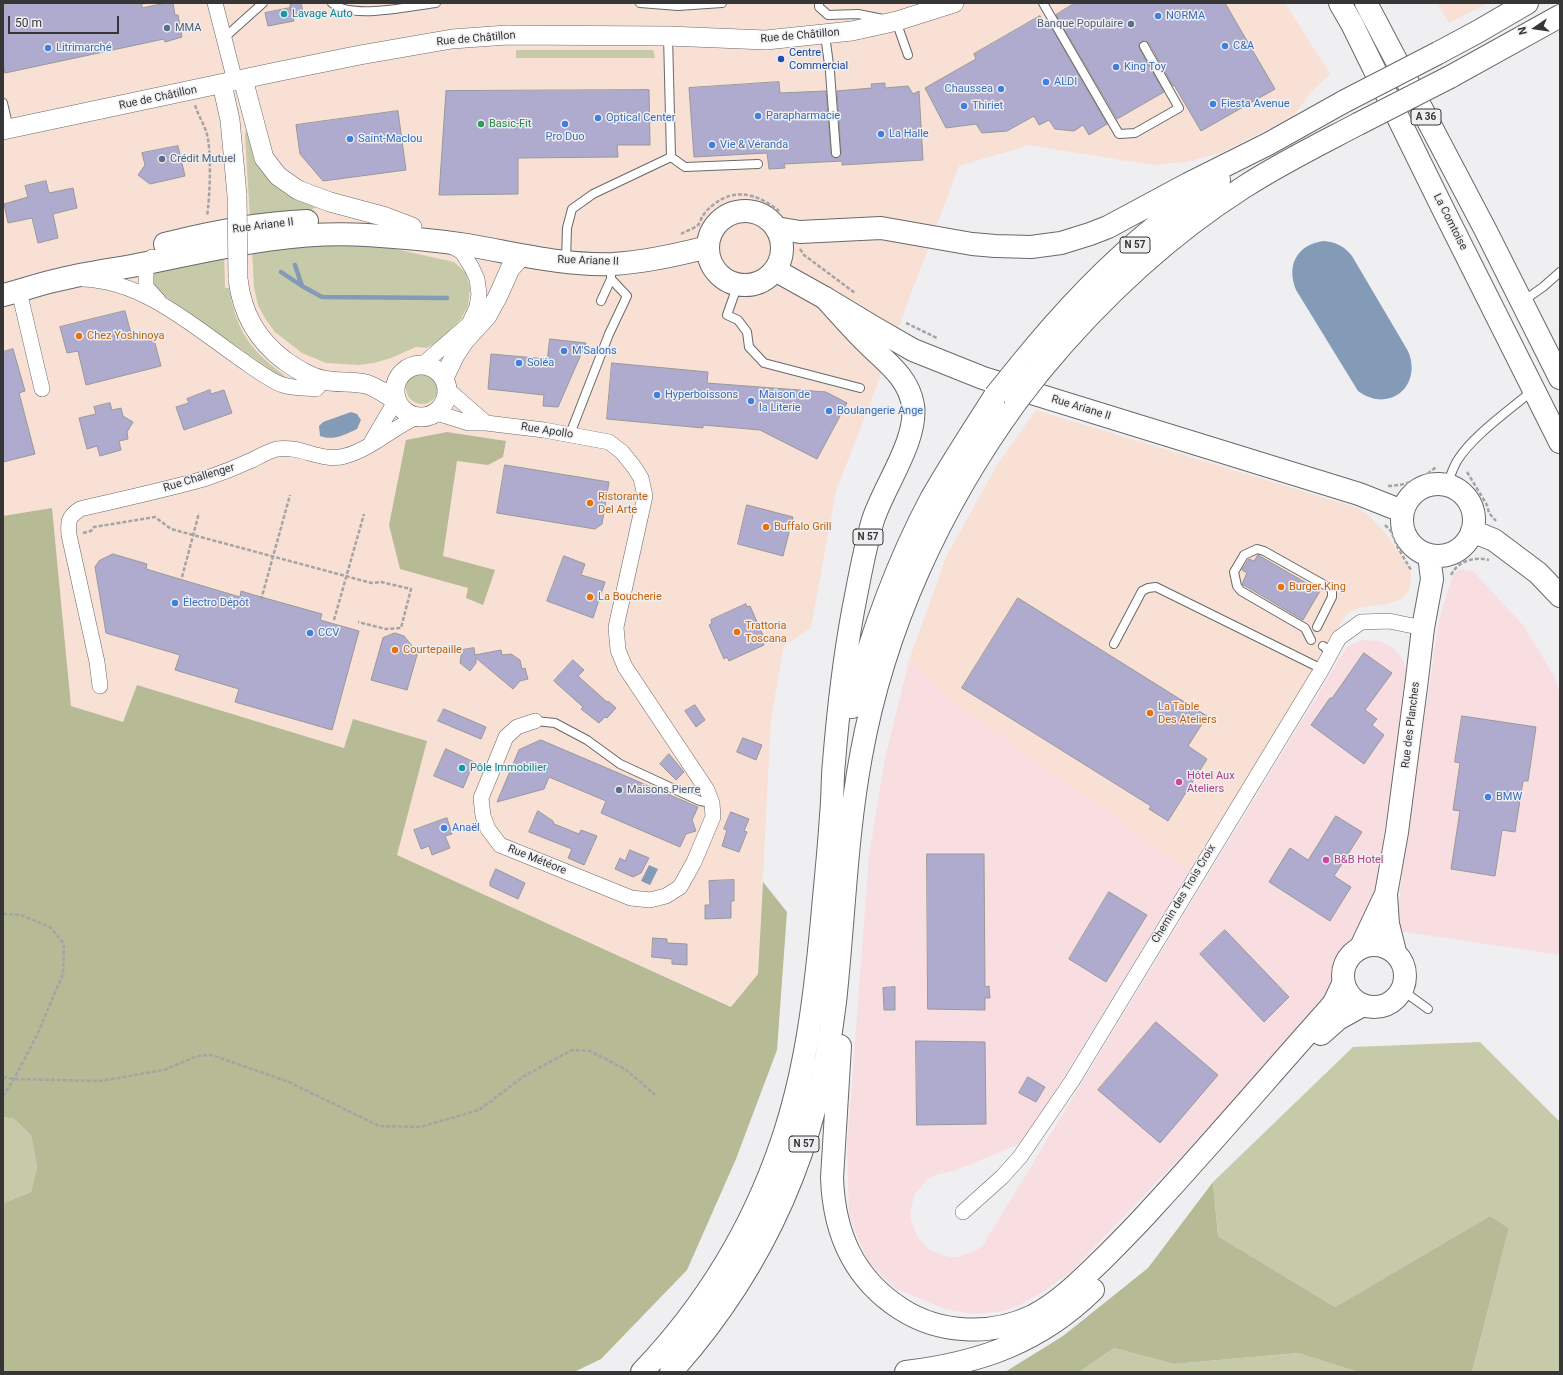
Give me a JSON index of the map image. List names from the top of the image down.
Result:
{
  "streets": {
    "main road": [
      "A 36",
      "La Comtoise",
      "Rue Ariane II",
      "N 57",
      "Rue des Planches"
    ],
    "street": [
      "Rue de Châtillon",
      "Rue Apollo",
      "Rue Challenger",
      "Rue Météore",
      "Chemin des Trois Croix"
    ]
  },
  "crossings": [
    ["Rue Ariane II", "N 57"],
    ["Rue Ariane II", "Rue des Planches"],
    ["Rue Apollo", "Rue Challenger"],
    ["Rue Apollo", "Rue Météore"],
    ["Rue des Planches", "Chemin des Trois Croix"]
  ],
  "places": [
    "Lavage Auto",
    "NORMA",
    "Banque Populaire",
    "MMA",
    "C&A",
    "Litrimarché",
    "Centre Commercial",
    "King Toy",
    "ALDI",
    "Chaussea",
    "Fiesta Avenue",
    "Thiriet",
    "Parapharmacie",
    "Optical Center",
    "Basic-Fit",
    "Pro Duo",
    "La Halle",
    "Saint-Maclou",
    "Vie & Véranda",
    "Crédit Mutuel",
    "Chez Yoshinoya",
    "M'Salons",
    "Soléa",
    "Hyperboissons",
    "Maison de la Literie",
    "Boulangerie Ange",
    "Ristorante Del Arte",
    "Buffalo Grill",
    "Burger King",
    "La Boucherie",
    "Électro Dépôt",
    "Trattoria Toscana",
    "CCV",
    "Courtepaille",
    "La Table Des Ateliers",
    "Pôle Immobilier",
    "Hôtel Aux Ateliers",
    "Maisons Pierre",
    "BMW",
    "Anaël",
    "B&B Hotel"
  ],
  "scale_bar": "50 m",
  "north": "left"
}
